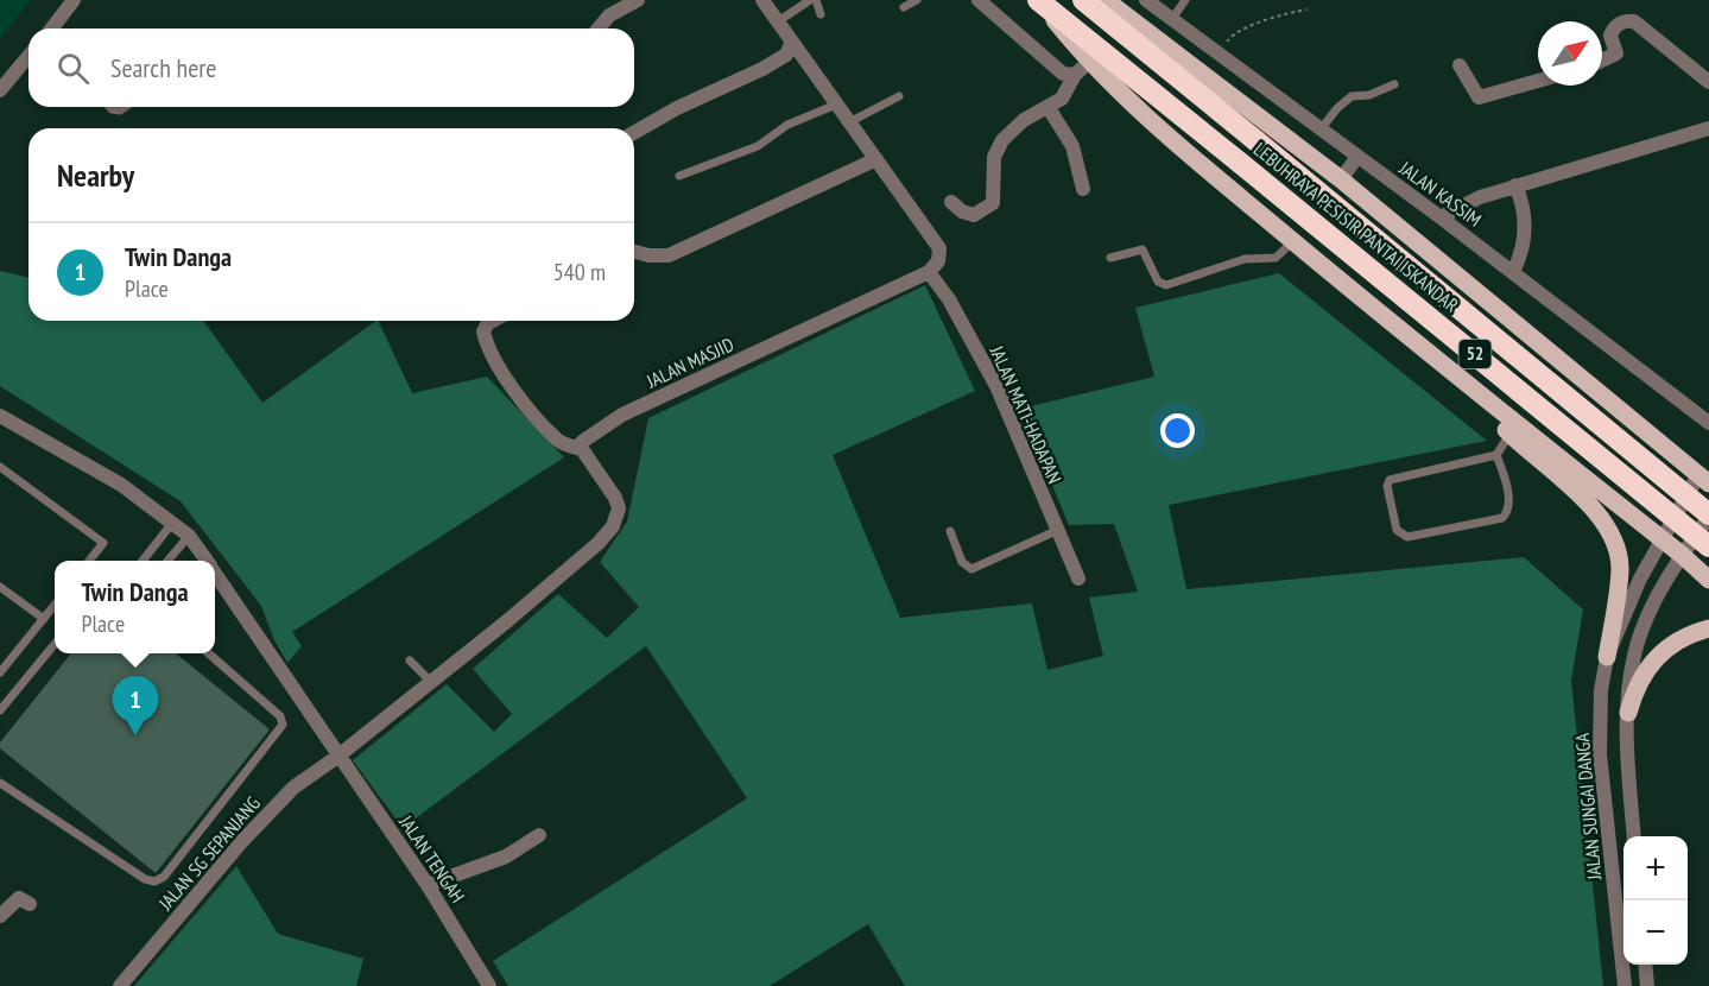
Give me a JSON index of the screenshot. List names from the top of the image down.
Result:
{
  "streets": {
    "highway": ["LEBUHRAYA PESISIR PANTAI ISKANDAR", "52"],
    "street": [
      "JALAN KASSIM",
      "JALAN MASJID",
      "JALAN MATI-HADAPAN",
      "JALAN SUNGAI DANGA",
      "JALAN SG SEPANJANG",
      "JALAN TENGAH"
    ]
  },
  "crossings": [
    ["JALAN MASJID", "JALAN MATI-HADAPAN"],
    ["JALAN SG SEPANJANG", "JALAN TENGAH"]
  ],
  "north": "top right",
  "page": {
    "search": "Search here",
    "heading": "Nearby",
    "list": [
      {
        "mark": "1",
        "name": "Twin Danga",
        "note": "Place",
        "value": "540 m"
      }
    ],
    "popup": ["Twin Danga", "Place"],
    "pins": "1",
    "map_buttons": ["+", "−"]
  }
}
